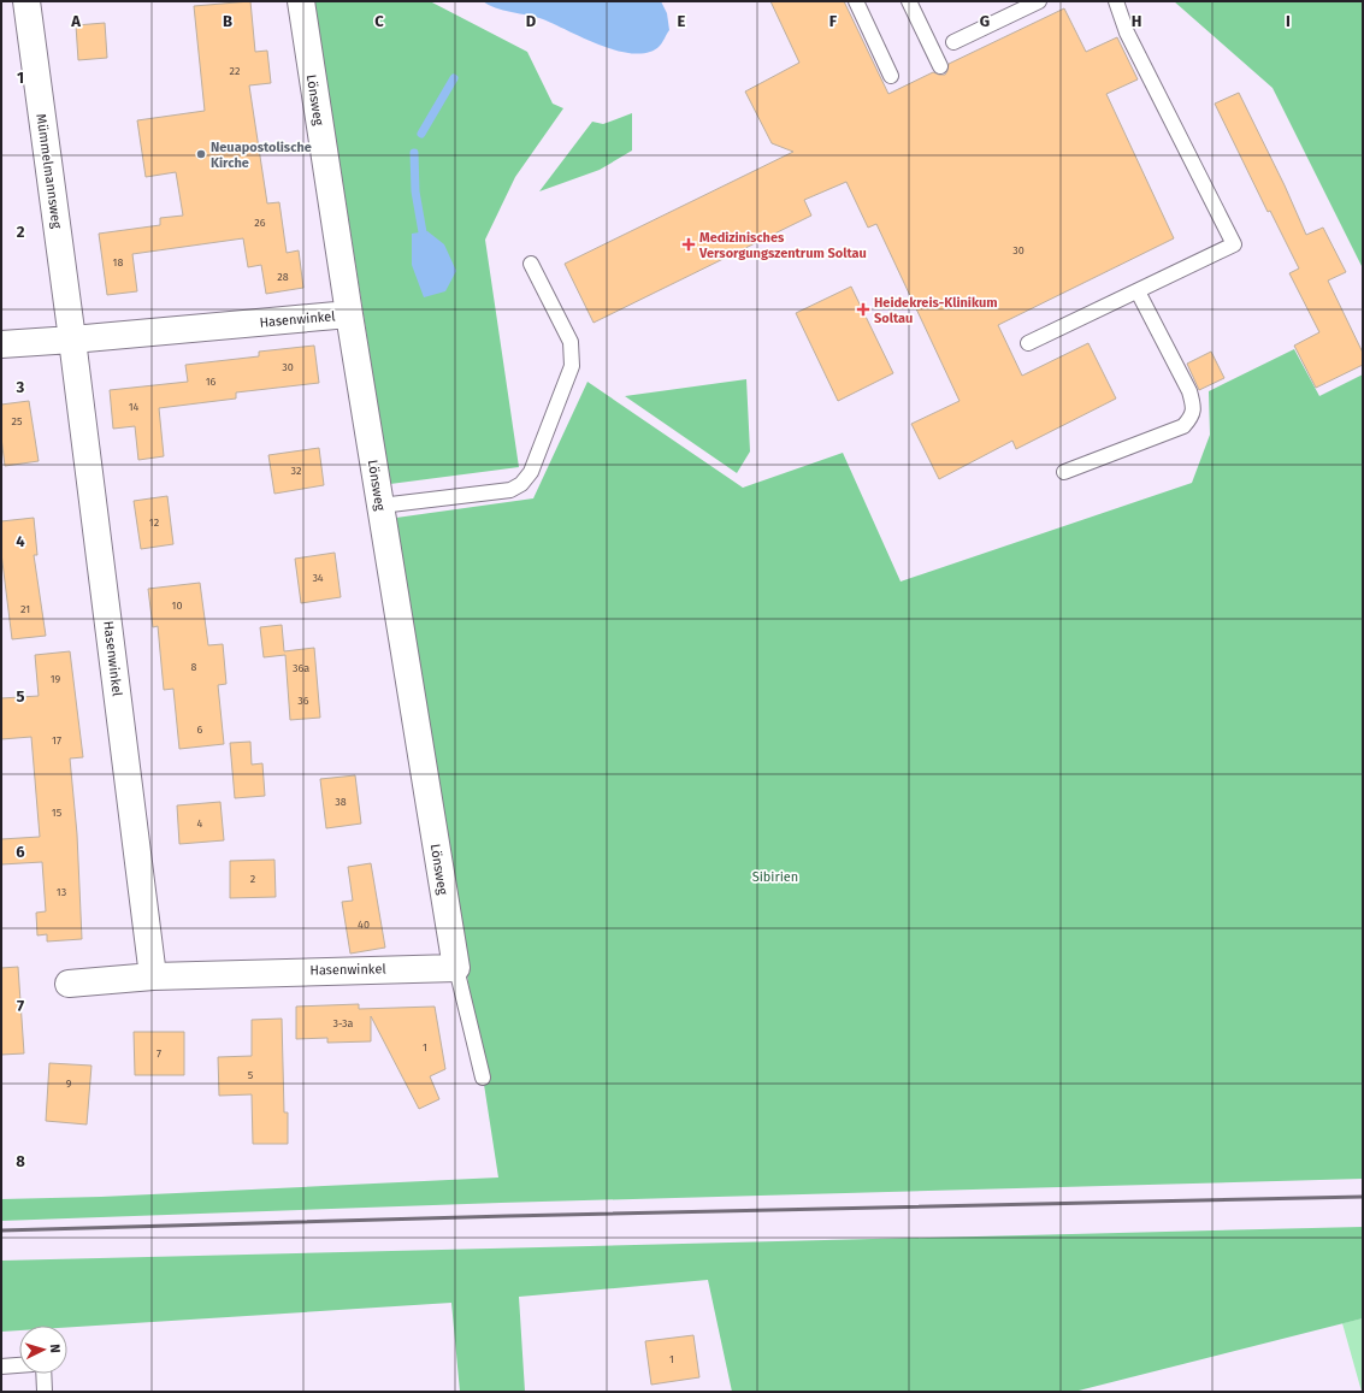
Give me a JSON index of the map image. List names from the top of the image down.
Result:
{
  "streets": {
    "street": ["Lönsweg", "Mümmelmannsweg", "Hasenwinkel"]
  },
  "crossings": [
    ["Lönsweg", "Hasenwinkel"],
    ["Mümmelmannsweg", "Hasenwinkel"]
  ],
  "parks": ["Sibirien"],
  "places": {
    "other": ["Neuapostolische Kirche"],
    "health": ["Medizinisches Versorgungszentrum Soltau", "Heidekreis-Klinikum Soltau"]
  },
  "house_numbers": [
    "22",
    "26",
    "30",
    "18",
    "28",
    "30",
    "16",
    "14",
    "25",
    "32",
    "12",
    "34",
    "10",
    "21",
    "8",
    "36a",
    "19",
    "36",
    "6",
    "17",
    "38",
    "15",
    "4",
    "2",
    "13",
    "40",
    "3-3a",
    "1",
    "7",
    "5",
    "9",
    "1"
  ],
  "north": "right",
  "grid": {
    "columns": [
      "A",
      "B",
      "C",
      "D",
      "E",
      "F",
      "G",
      "H",
      "I"
    ],
    "rows": [
      "1",
      "2",
      "3",
      "4",
      "5",
      "6",
      "7",
      "8"
    ]
  }
}
